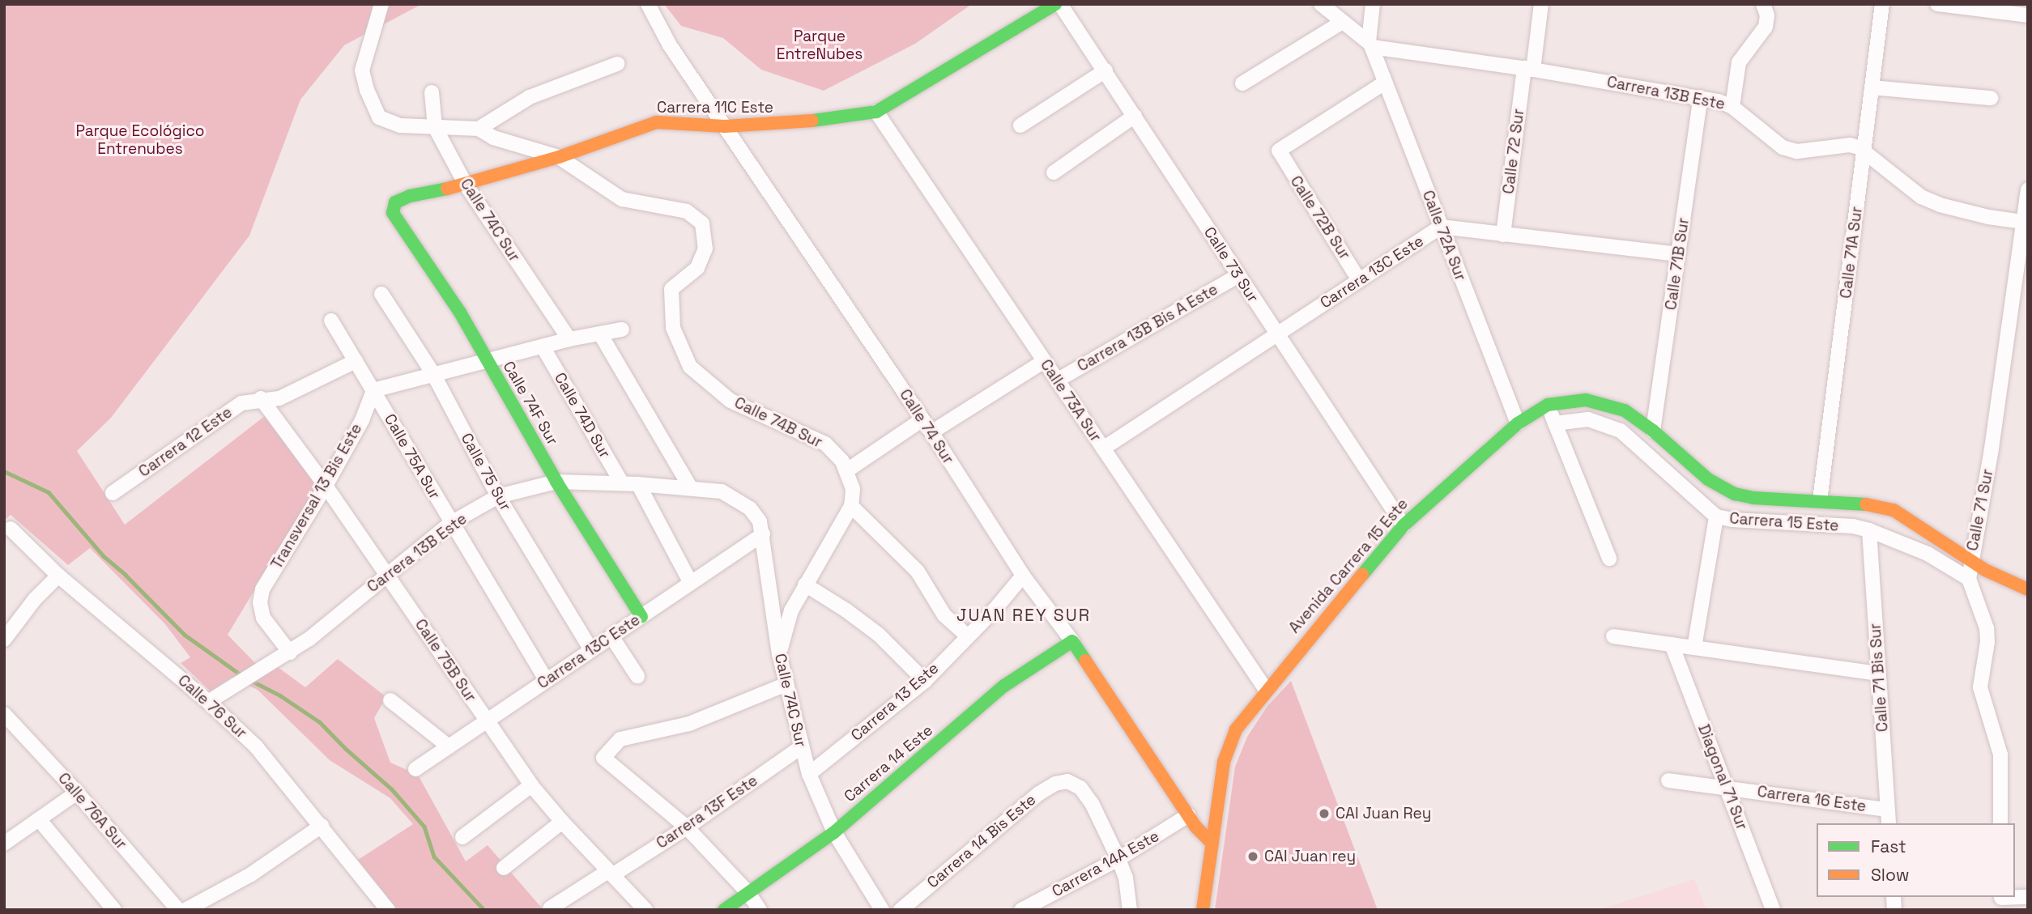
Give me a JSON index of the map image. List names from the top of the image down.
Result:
{
  "streets": {
    "street": [
      "Carrera 13B Este",
      "Carrera 11C Este",
      "Calle 72 Sur",
      "Calle 72B Sur",
      "Calle 74C Sur",
      "Calle 72A Sur",
      "Calle 71A Sur",
      "Calle 71B Sur",
      "Calle 73 Sur",
      "Carrera 13C Este",
      "Carrera 13B Bis A Este",
      "Calle 73A Sur",
      "Calle 74F Sur",
      "Calle 74D Sur",
      "Calle 74B Sur",
      "Calle 74 Sur",
      "Carrera 12 Este",
      "Calle 75A Sur",
      "Calle 75 Sur",
      "Transversal 13 Bis Este",
      "Calle 71 Sur",
      "Carrera 15 Este",
      "Avenida Carrera 15 Este",
      "Calle 75B Sur",
      "Calle 71 Bis Sur",
      "Carrera 13 Este",
      "Calle 76 Sur",
      "Carrera 14 Este",
      "Diagonal 71 Sur",
      "Carrera 16 Este",
      "Calle 76A Sur",
      "Carrera 13F Este",
      "Carrera 14 Bis Este",
      "Carrera 14A Este"
    ]
  },
  "crossings": [
    ["Carrera 13B Este", "Calle 72 Sur"],
    ["Carrera 13B Este", "Calle 74C Sur"],
    ["Carrera 13B Este", "Calle 72A Sur"],
    ["Carrera 13B Este", "Calle 71A Sur"],
    ["Carrera 13B Este", "Calle 71B Sur"],
    ["Carrera 13B Este", "Calle 74F Sur"],
    ["Carrera 13B Este", "Calle 74D Sur"],
    ["Carrera 13B Este", "Calle 75A Sur"],
    ["Carrera 13B Este", "Calle 75 Sur"],
    ["Carrera 13B Este", "Transversal 13 Bis Este"],
    ["Carrera 13B Este", "Calle 75B Sur"],
    ["Carrera 13B Este", "Calle 76 Sur"],
    ["Carrera 11C Este", "Calle 74C Sur"],
    ["Carrera 11C Este", "Calle 73 Sur"],
    ["Carrera 11C Este", "Calle 73A Sur"],
    ["Carrera 11C Este", "Calle 74F Sur"],
    ["Carrera 11C Este", "Calle 74B Sur"],
    ["Carrera 11C Este", "Calle 74 Sur"],
    ["Calle 72 Sur", "Carrera 13C Este"],
    ["Calle 72B Sur", "Calle 72A Sur"],
    ["Calle 72B Sur", "Carrera 13C Este"],
    ["Calle 74C Sur", "Carrera 13C Este"],
    ["Calle 74C Sur", "Carrera 13 Este"],
    ["Calle 74C Sur", "Carrera 14 Este"],
    ["Calle 74C Sur", "Carrera 13F Este"],
    ["Calle 72A Sur", "Carrera 13C Este"],
    ["Calle 72A Sur", "Avenida Carrera 15 Este"],
    ["Calle 71A Sur", "Avenida Carrera 15 Este"],
    ["Calle 71B Sur", "Carrera 13C Este"],
    ["Calle 71B Sur", "Avenida Carrera 15 Este"],
    ["Calle 73 Sur", "Carrera 13C Este"],
    ["Calle 73 Sur", "Carrera 13B Bis A Este"],
    ["Calle 73 Sur", "Avenida Carrera 15 Este"],
    ["Carrera 13C Este", "Calle 73A Sur"],
    ["Carrera 13C Este", "Calle 74F Sur"],
    ["Carrera 13C Este", "Calle 75A Sur"],
    ["Carrera 13C Este", "Calle 75 Sur"],
    ["Carrera 13C Este", "Calle 75B Sur"],
    ["Carrera 13B Bis A Este", "Calle 73A Sur"],
    ["Calle 73A Sur", "Avenida Carrera 15 Este"],
    ["Calle 74 Sur", "Avenida Carrera 15 Este"],
    ["Calle 74 Sur", "Carrera 13 Este"],
    ["Calle 74 Sur", "Carrera 14 Este"],
    ["Calle 74 Sur", "Carrera 14A Este"],
    ["Carrera 12 Este", "Calle 75A Sur"],
    ["Carrera 12 Este", "Calle 75B Sur"],
    ["Calle 75A Sur", "Transversal 13 Bis Este"],
    ["Transversal 13 Bis Este", "Calle 75B Sur"],
    ["Calle 71 Sur", "Carrera 15 Este"],
    ["Calle 71 Sur", "Avenida Carrera 15 Este"],
    ["Carrera 15 Este", "Calle 71 Bis Sur"],
    ["Calle 75B Sur", "Carrera 13F Este"],
    ["Calle 71 Bis Sur", "Carrera 16 Este"],
    ["Diagonal 71 Sur", "Carrera 16 Este"],
    ["Carrera 14 Bis Este", "Carrera 14A Este"]
  ],
  "districts": ["JUAN REY SUR"],
  "parks": ["Parque EntreNubes", "Parque Ecológico Entrenubes"],
  "places": ["CAI Juan Rey", "CAI Juan rey"],
  "legend": ["Fast", "Slow"]
}
